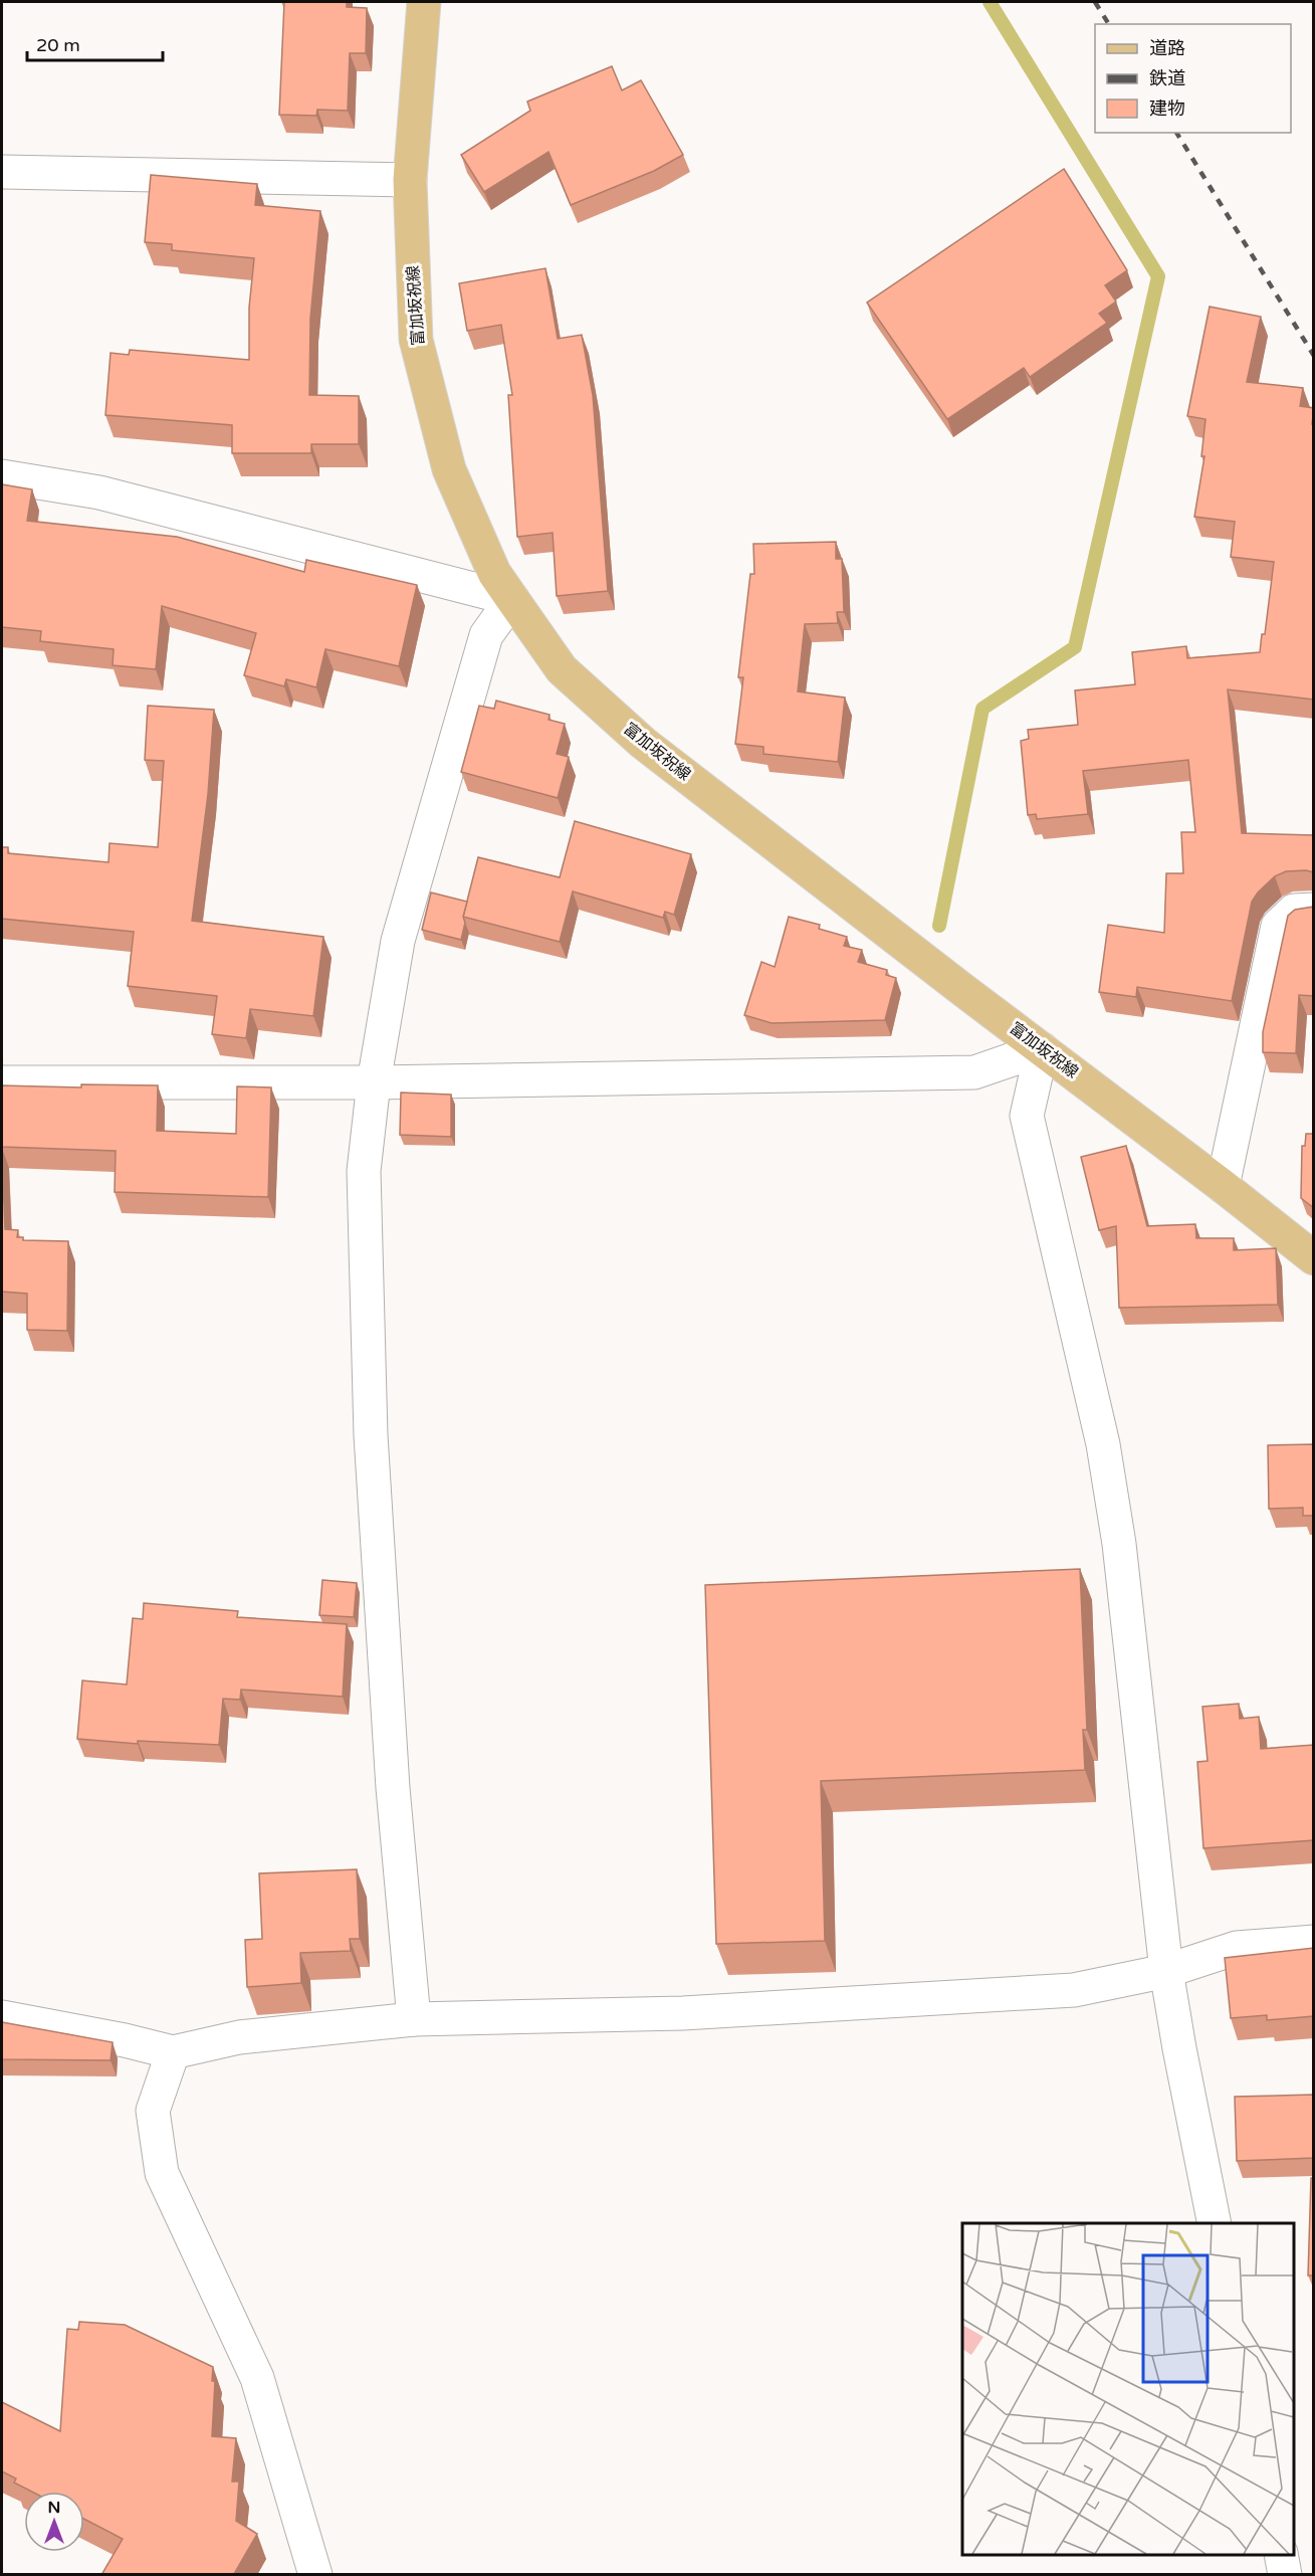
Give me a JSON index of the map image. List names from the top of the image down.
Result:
{
  "streets": {
    "main road": ["富加坂祝線"]
  },
  "legend": ["道路", "鉄道", "建物"],
  "scale_bar": "20 m",
  "north": "top"
}
